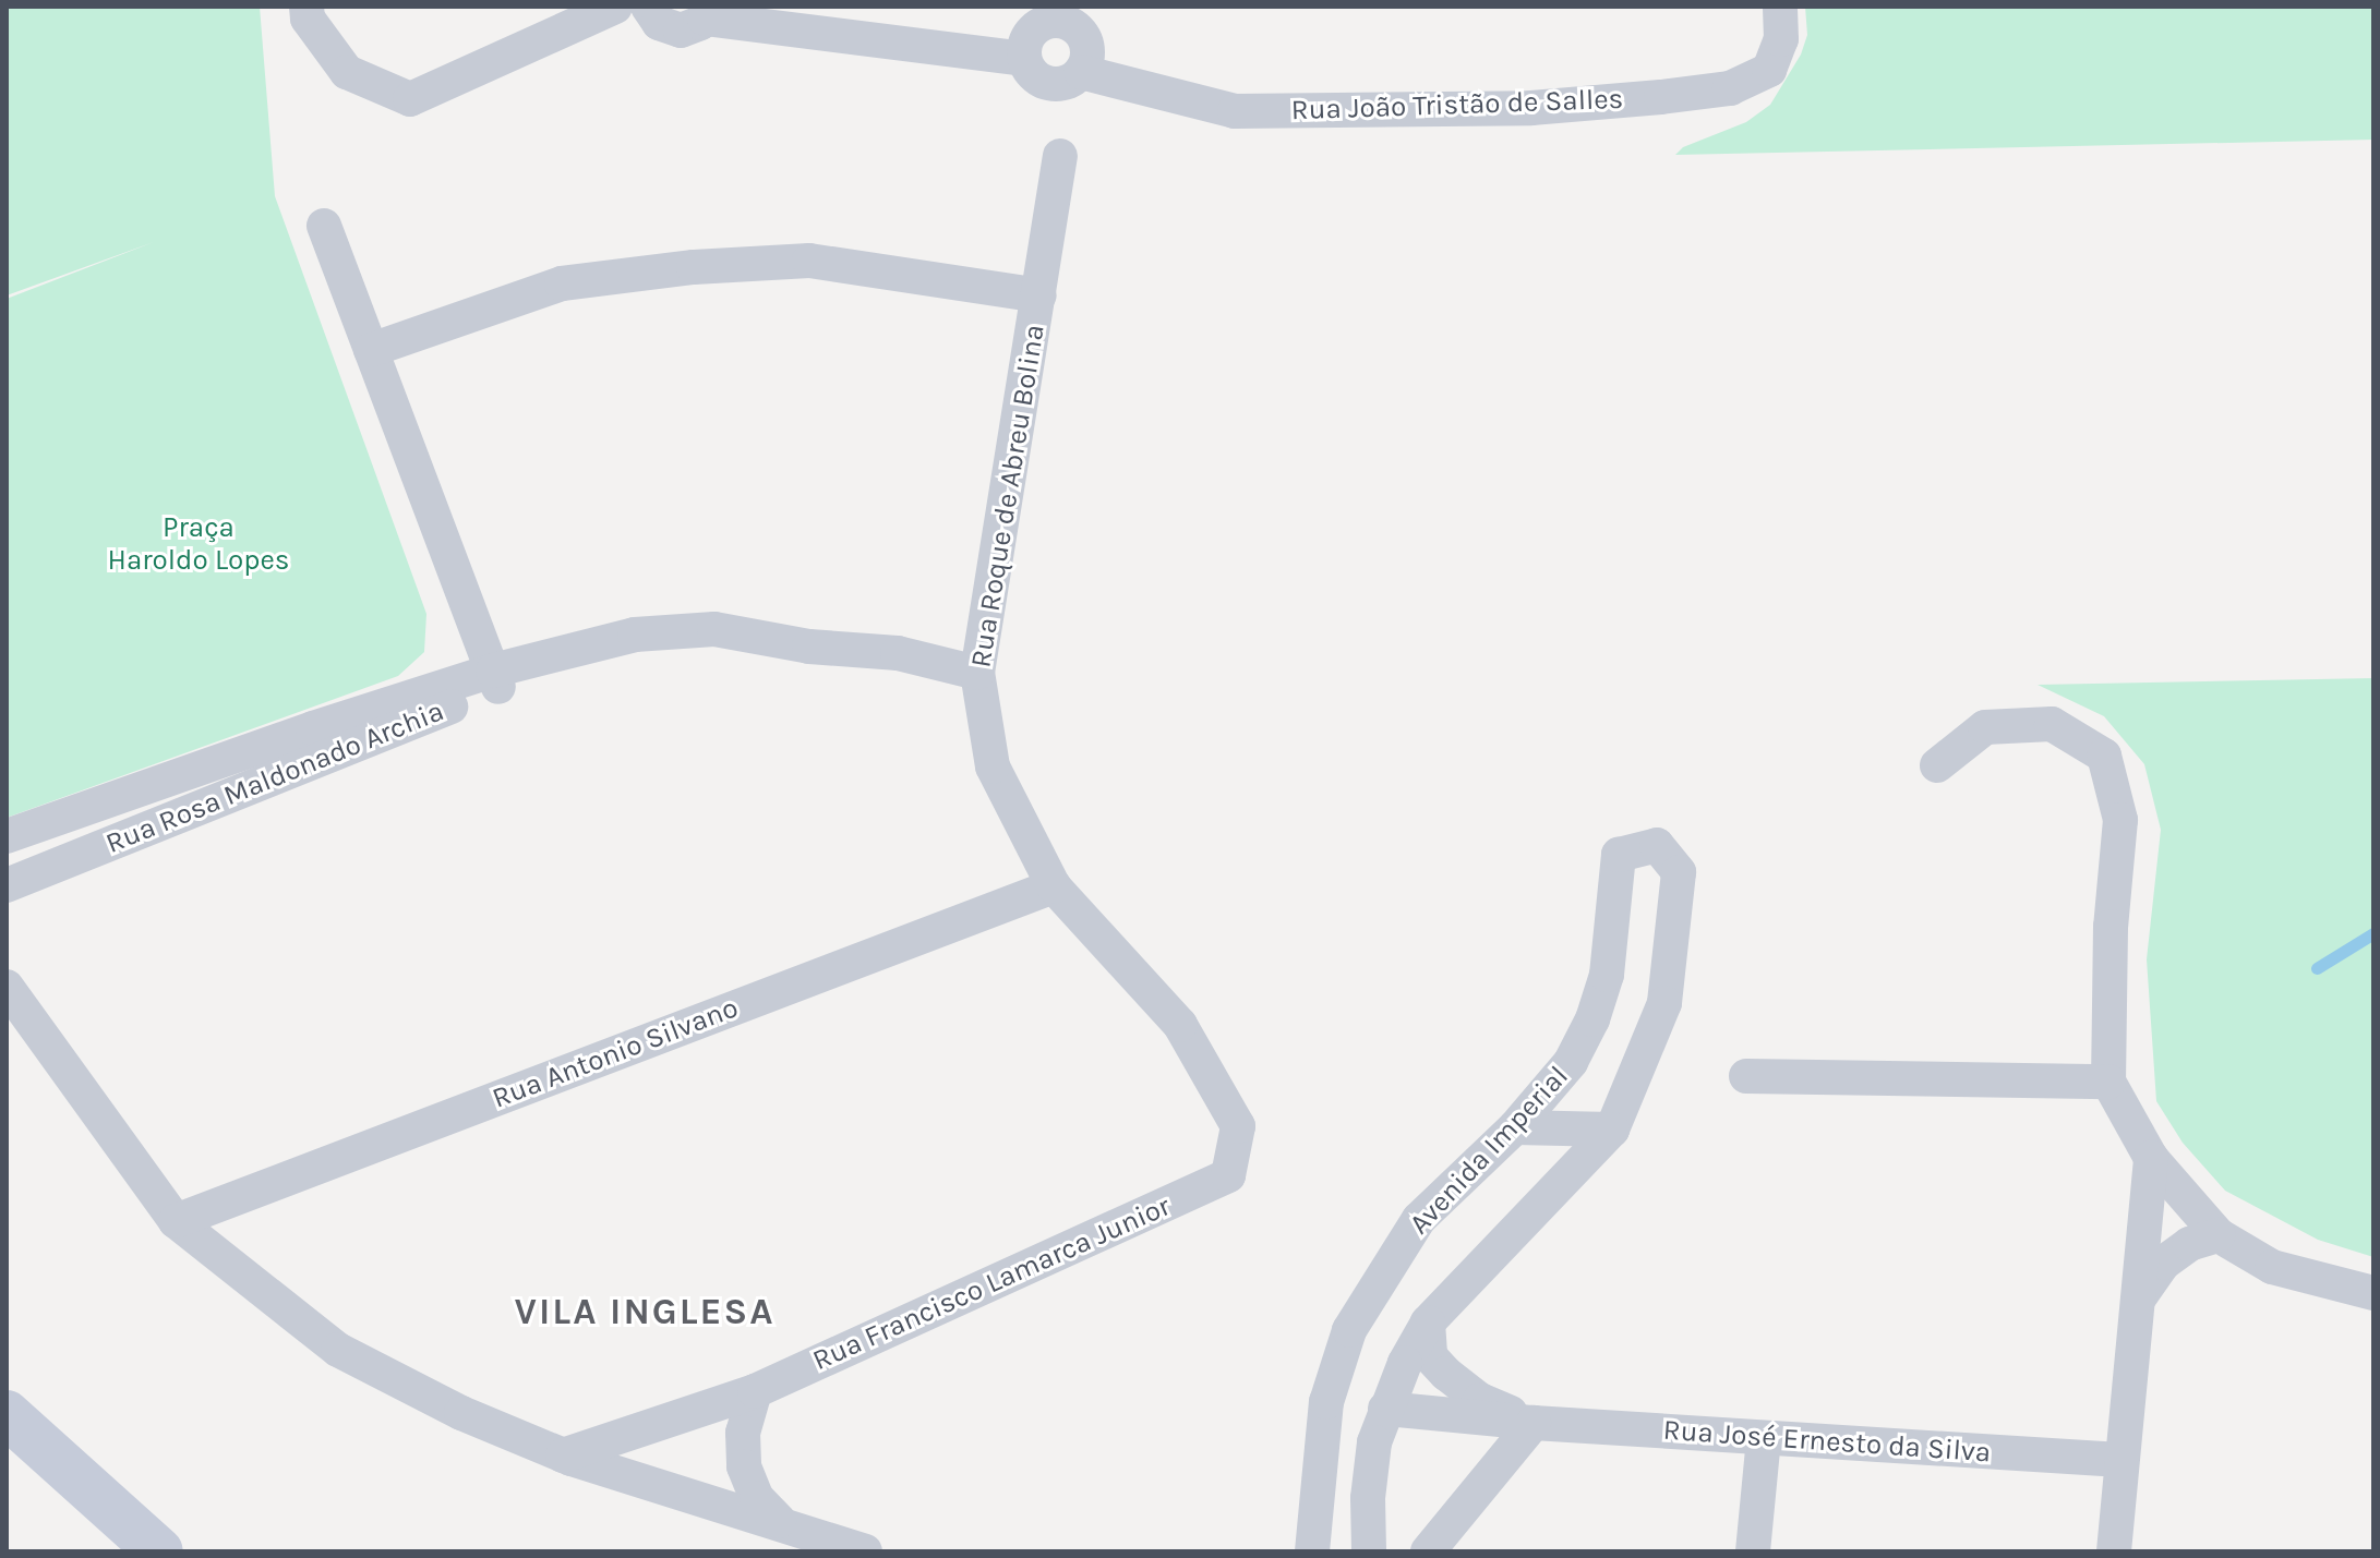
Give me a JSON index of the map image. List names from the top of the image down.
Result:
{
  "streets": {
    "street": [
      "Rua João Tristão de Salles",
      "Rua Roque de Abreu Bolina",
      "Rua Rosa Maldonado Archia",
      "Rua Antonio Silvano",
      "Avenida Imperial",
      "Rua Francisco Lamarca Junior",
      "Rua José Ernesto da Silva"
    ]
  },
  "crossings": [
    ["Rua Roque de Abreu Bolina", "Rua Rosa Maldonado Archia"],
    ["Rua Roque de Abreu Bolina", "Rua Antonio Silvano"],
    ["Rua Roque de Abreu Bolina", "Rua Francisco Lamarca Junior"],
    ["Avenida Imperial", "Rua José Ernesto da Silva"]
  ],
  "districts": ["VILA INGLESA"],
  "parks": ["Praça Haroldo Lopes"]
}
